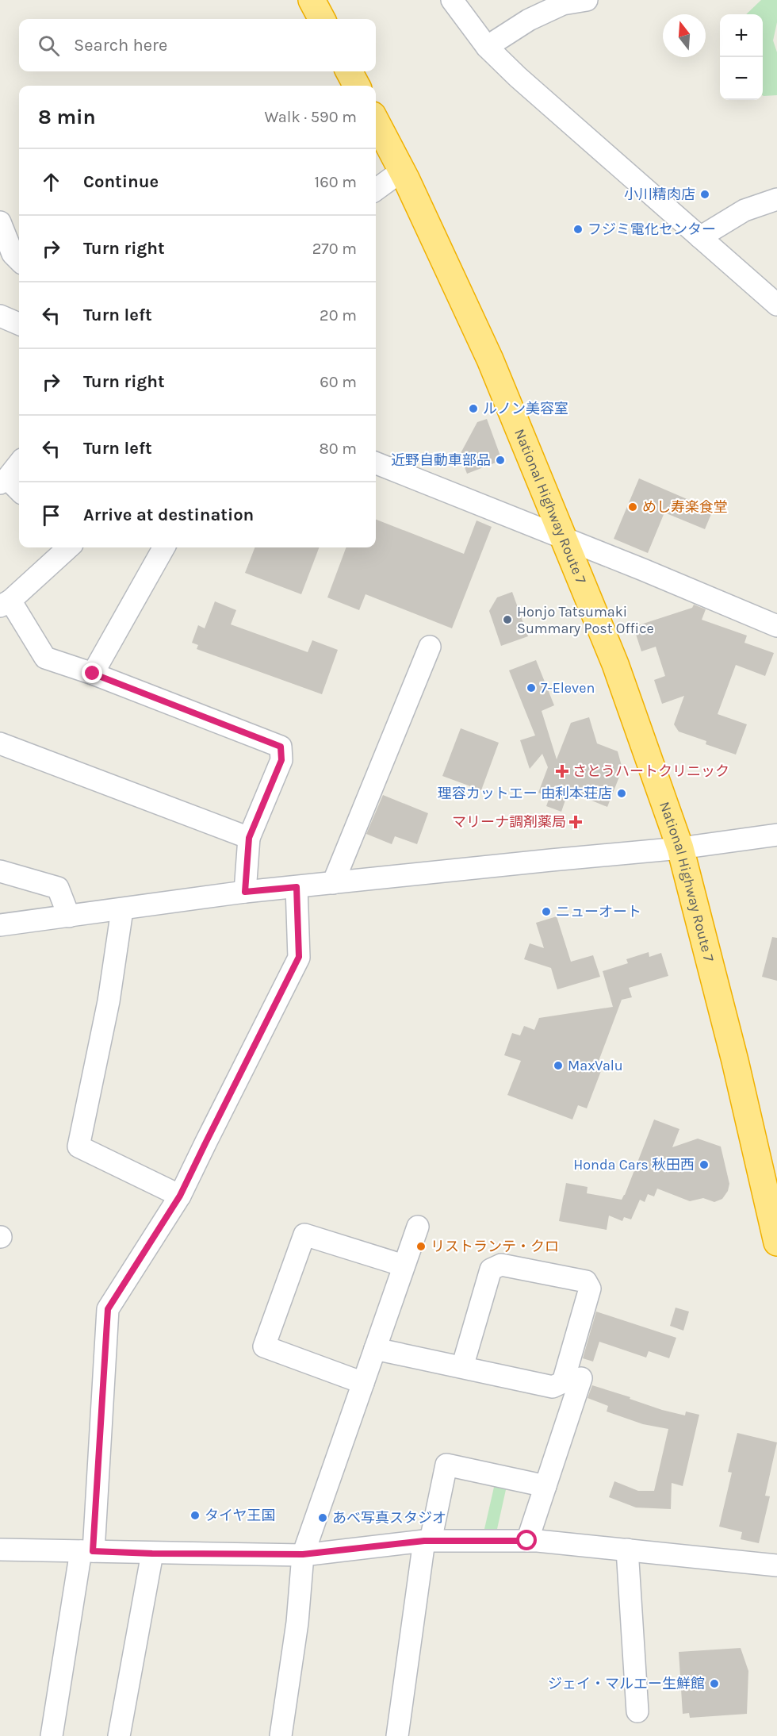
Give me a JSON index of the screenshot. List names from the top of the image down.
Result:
{
  "streets": {
    "highway": ["National Highway Route 7"]
  },
  "places": {
    "other": [
      "小川精肉店",
      "フジミ電化センター",
      "ルノン美容室",
      "近野自動車部品",
      "めし寿楽食堂",
      "Honjo Tatsumaki Summary Post Office",
      "7-Eleven",
      "理容カットエー 由利本荘店",
      "ニューオート",
      "MaxValu",
      "Honda Cars 秋田西",
      "リストランテ・クロ",
      "タイヤ王国",
      "あべ写真スタジオ",
      "ジェイ・マルエー生鮮館"
    ],
    "health": ["さとうハートクリニック", "マリーナ調剤薬局"]
  },
  "north": "top",
  "page": {
    "map_buttons": ["+", "−"],
    "search": "Search here",
    "heading": ["8 min", "Walk · 590 m"],
    "list": [
      ["Continue", "160 m"],
      ["Turn right", "270 m"],
      ["Turn left", "20 m"],
      ["Turn right", "60 m"],
      ["Turn left", "80 m"],
      "Arrive at destination"
    ]
  }
}
